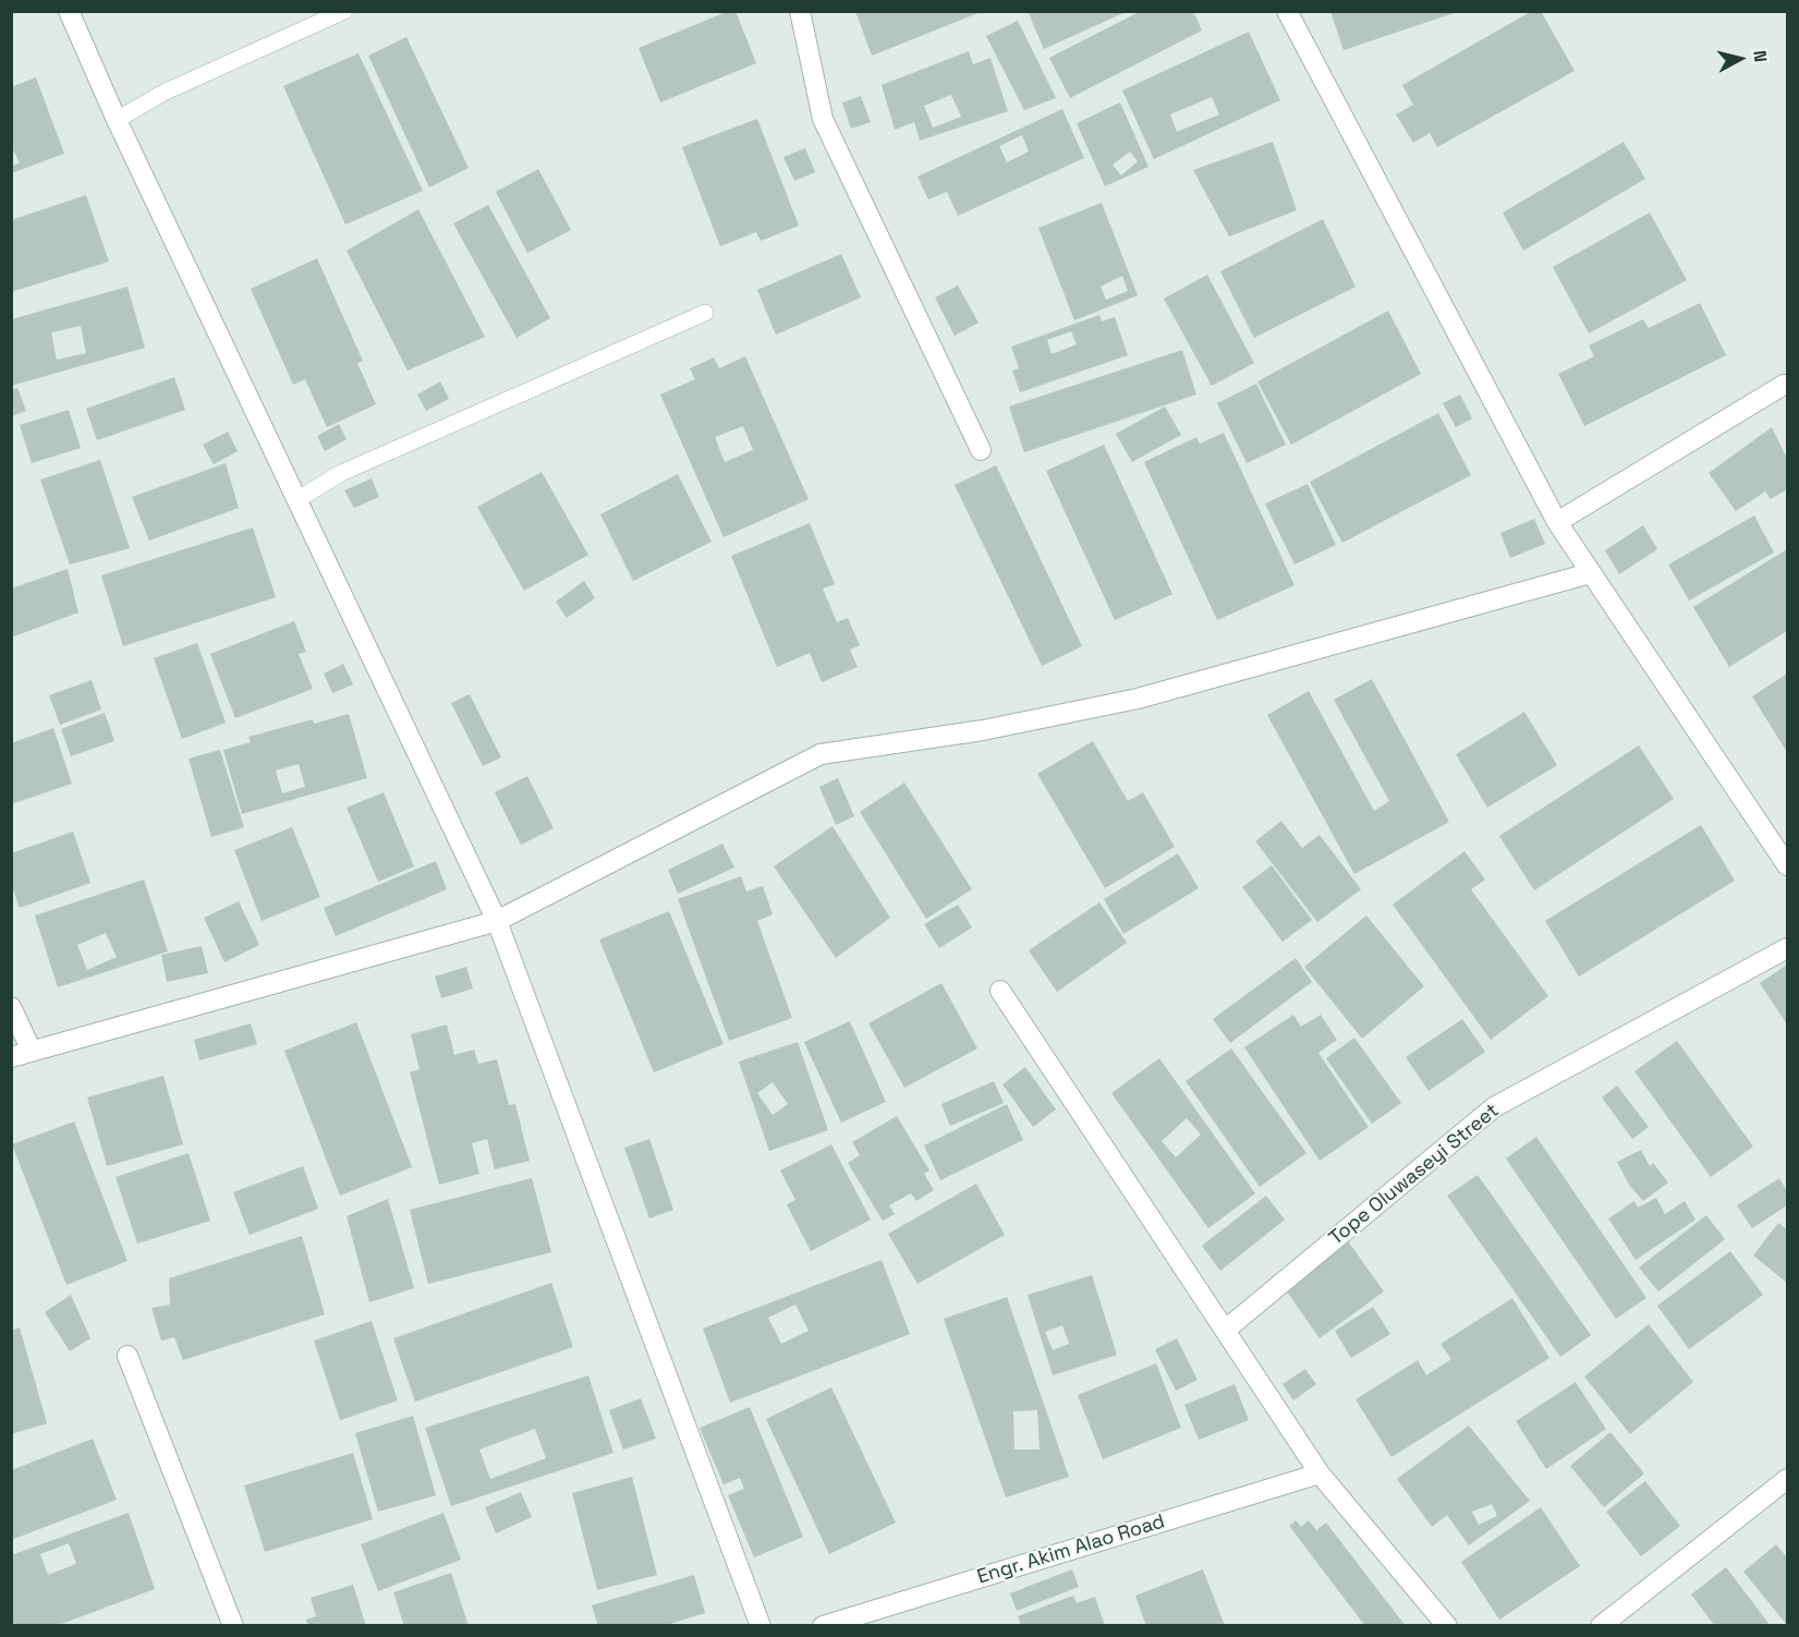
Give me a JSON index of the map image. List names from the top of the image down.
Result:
{
  "streets": {
    "street": ["Tope Oluwaseyi Street", "Engr. Akim Alao Road"]
  },
  "north": "right"
}
